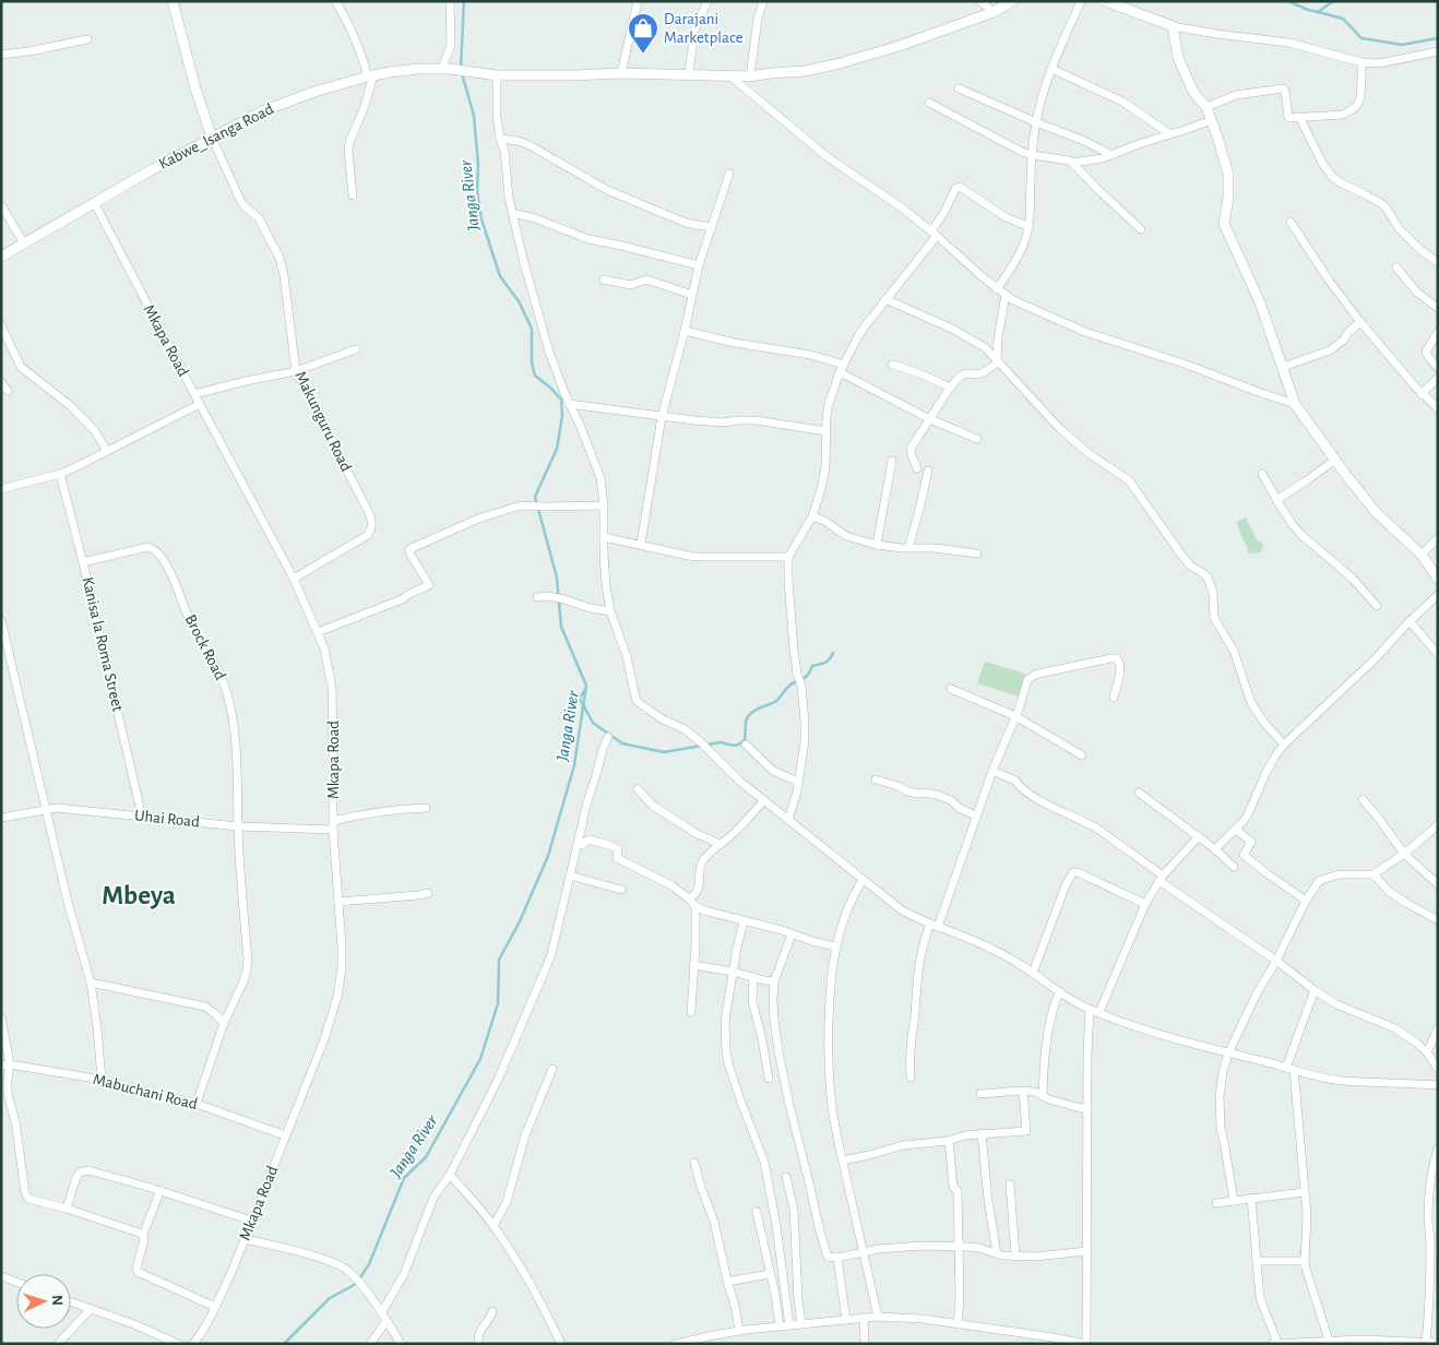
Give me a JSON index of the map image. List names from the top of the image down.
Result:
{
  "streets": {
    "street": [
      "Kabwe_Isanga Road",
      "Mkapa Road",
      "Makunguru Road",
      "Kanisa la Roma Street",
      "Brock Road",
      "Uhai Road",
      "Mabuchani Road"
    ]
  },
  "crossings": [
    ["Kabwe_Isanga Road", "Mkapa Road"],
    ["Kabwe_Isanga Road", "Makunguru Road"],
    ["Mkapa Road", "Makunguru Road"],
    ["Mkapa Road", "Uhai Road"],
    ["Mkapa Road", "Mabuchani Road"],
    ["Kanisa la Roma Street", "Brock Road"],
    ["Kanisa la Roma Street", "Uhai Road"],
    ["Brock Road", "Uhai Road"]
  ],
  "districts": ["Mbeya"],
  "water": ["Janga River"],
  "places": {
    "shop": ["Darajani Marketplace"]
  },
  "north": "right"
}
